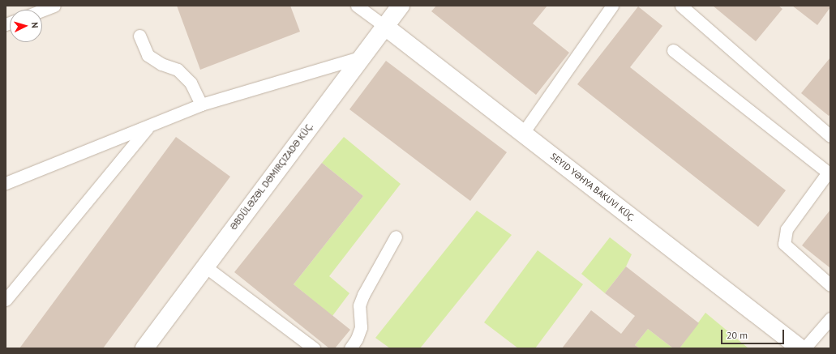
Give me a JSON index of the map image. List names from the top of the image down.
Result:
{
  "streets": {
    "street": ["ƏBDÜLƏZƏL DƏMIRÇIZADƏ KÜÇ.", "SEYID YƏHYA BAKUVI KÜÇ."]
  },
  "crossings": [
    ["ƏBDÜLƏZƏL DƏMIRÇIZADƏ KÜÇ.", "SEYID YƏHYA BAKUVI KÜÇ."]
  ],
  "scale_bar": "20 m",
  "north": "right"
}
